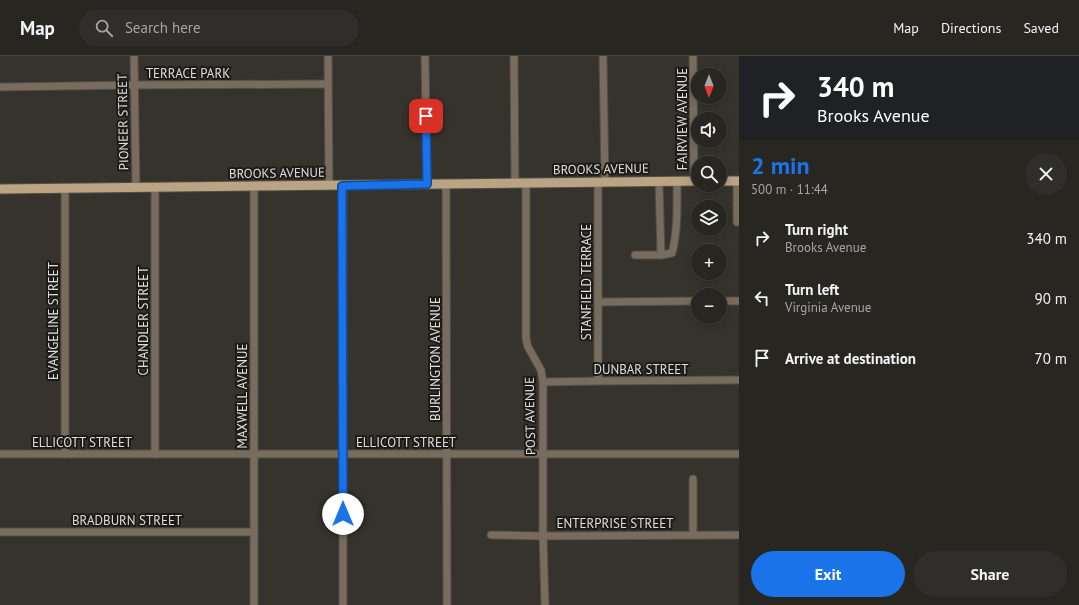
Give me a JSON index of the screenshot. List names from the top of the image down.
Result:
{
  "streets": {
    "main road": ["BROOKS AVENUE"],
    "street": [
      "TERRACE PARK",
      "FAIRVIEW AVENUE",
      "PIONEER STREET",
      "STANFIELD TERRACE",
      "EVANGELINE STREET",
      "CHANDLER STREET",
      "BURLINGTON AVENUE",
      "DUNBAR STREET",
      "MAXWELL AVENUE",
      "POST AVENUE",
      "ELLICOTT STREET",
      "BRADBURN STREET",
      "ENTERPRISE STREET"
    ]
  },
  "crossings": [
    ["TERRACE PARK", "PIONEER STREET"],
    ["PIONEER STREET", "BROOKS AVENUE"],
    ["BROOKS AVENUE", "STANFIELD TERRACE"],
    ["BROOKS AVENUE", "EVANGELINE STREET"],
    ["BROOKS AVENUE", "CHANDLER STREET"],
    ["BROOKS AVENUE", "BURLINGTON AVENUE"],
    ["BROOKS AVENUE", "MAXWELL AVENUE"],
    ["BROOKS AVENUE", "POST AVENUE"],
    ["STANFIELD TERRACE", "DUNBAR STREET"],
    ["EVANGELINE STREET", "ELLICOTT STREET"],
    ["CHANDLER STREET", "ELLICOTT STREET"],
    ["BURLINGTON AVENUE", "ELLICOTT STREET"],
    ["DUNBAR STREET", "POST AVENUE"],
    ["MAXWELL AVENUE", "ELLICOTT STREET"],
    ["MAXWELL AVENUE", "BRADBURN STREET"],
    ["POST AVENUE", "ELLICOTT STREET"],
    ["POST AVENUE", "ENTERPRISE STREET"]
  ],
  "north": "bottom",
  "page": {
    "header": "Map",
    "search": "Search here",
    "nav": ["Map", "Directions", "Saved"],
    "turn": ["340 m", "Brooks Avenue"],
    "map_buttons": ["+", "−"],
    "heading": ["2 min", "500 m · 11:44"],
    "list": [
      {
        "name": "Turn right",
        "note": "Brooks Avenue",
        "value": "340 m"
      },
      {
        "name": "Turn left",
        "note": "Virginia Avenue",
        "value": "90 m"
      },
      {
        "name": "Arrive at destination",
        "value": "70 m"
      }
    ],
    "buttons": ["Exit", "Share"]
  }
}
